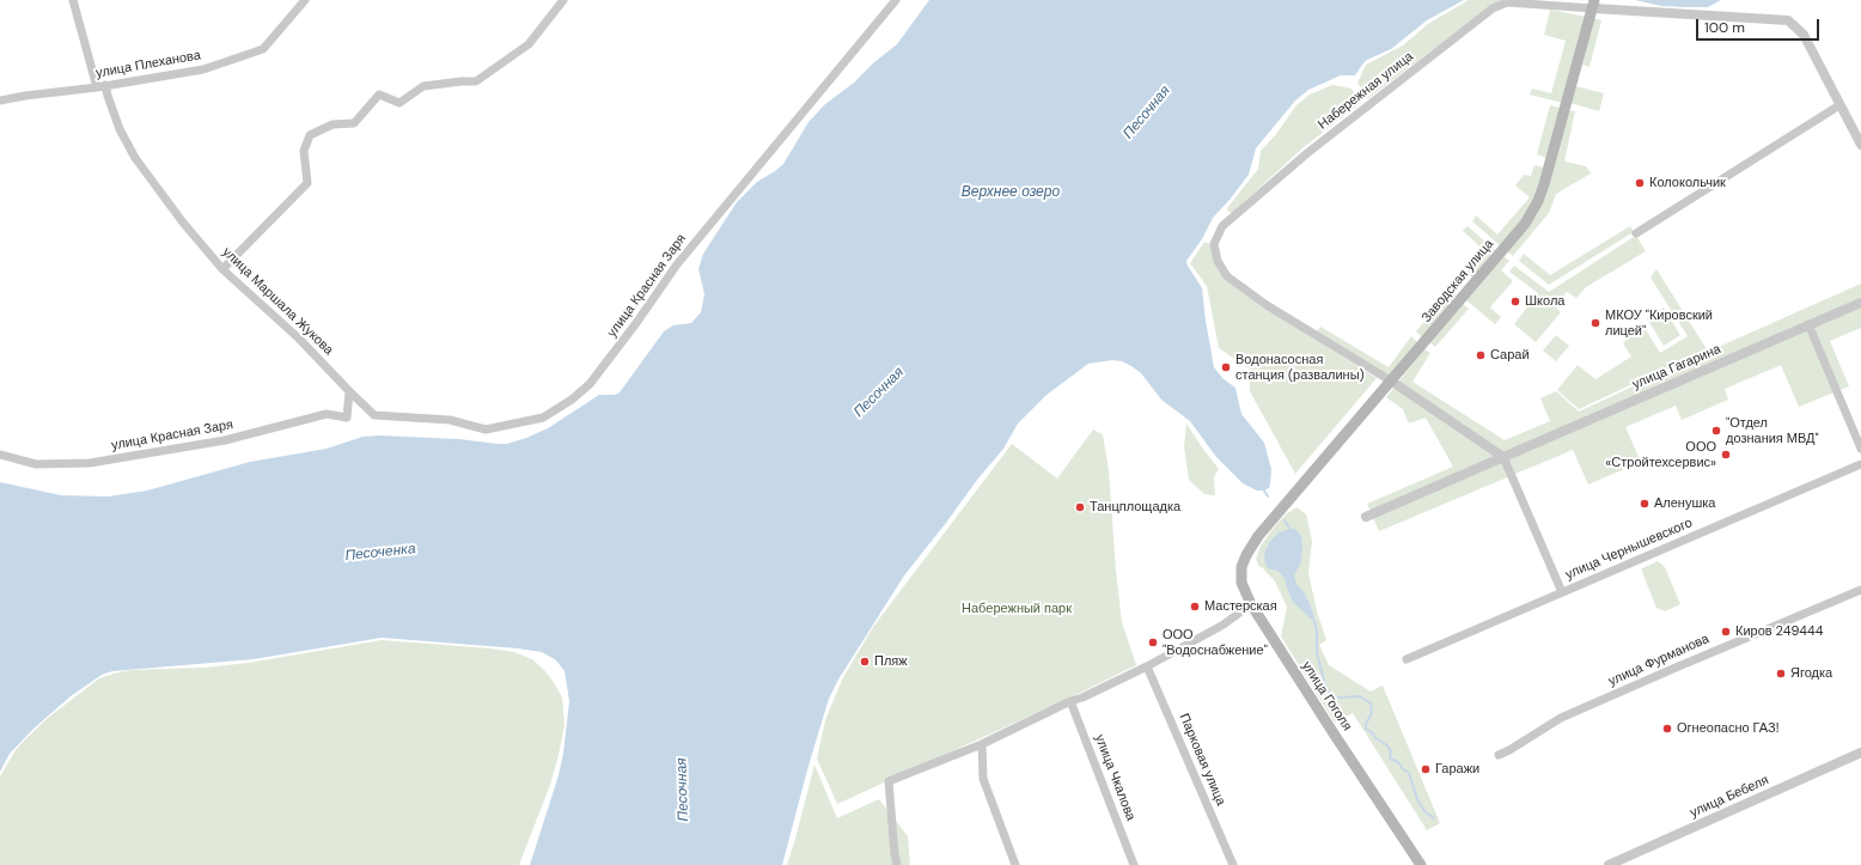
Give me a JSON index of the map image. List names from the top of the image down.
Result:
{
  "streets": {
    "main road": ["Заводская улица", "улица Гоголя"],
    "street": [
      "улица Плеханова",
      "Набережная улица",
      "улица Красная Заря",
      "улица Маршала Жукова",
      "улица Гагарина",
      "улица Чернышевского",
      "улица Фурманова",
      "Парковая улица",
      "улица Чкалова",
      "улица Бебеля"
    ]
  },
  "crossings": [
    ["улица Плеханова", "улица Маршала Жукова"],
    ["Набережная улица", "Заводская улица"],
    ["Заводская улица", "улица Гоголя"],
    ["улица Красная Заря", "улица Маршала Жукова"]
  ],
  "water": ["Песочная", "Верхнее озеро", "Песоченка"],
  "parks": ["Набережный парк"],
  "places": [
    "Колокольчик",
    "Школа",
    "МКОУ \"Кировский лицей\"",
    "Сарай",
    "Водонасосная станция (развалины)",
    "\"Отдел дознания МВД\"",
    "ООО «Стройтехсервис»",
    "Аленушка",
    "Танцплощадка",
    "Мастерская",
    "Киров 249444",
    "ООО \"Водоснабжение\"",
    "Пляж",
    "Ягодка",
    "Огнеопасно ГАЗ!",
    "Гаражи"
  ],
  "scale_bar": "100 m"
}
